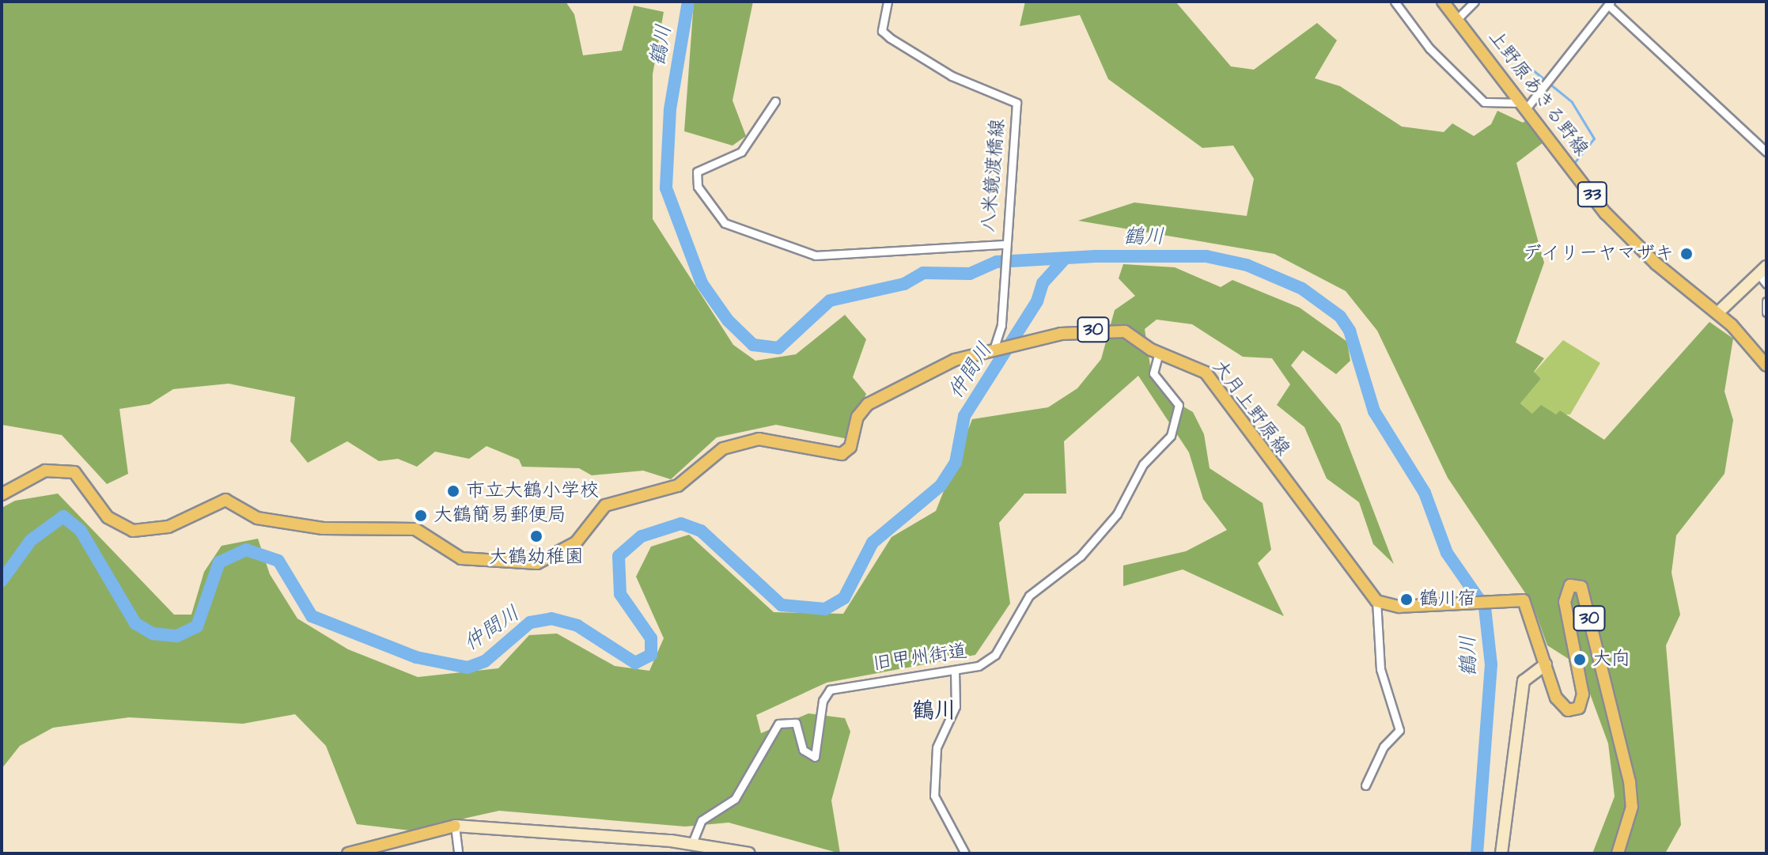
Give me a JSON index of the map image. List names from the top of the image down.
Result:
{
  "streets": {
    "main road": [
      "上野原あきる野線",
      "33",
      "30",
      "大月上野原線"
    ],
    "street": ["八米鏡渡橋線", "旧甲州街道"]
  },
  "crossings": [
    ["30", "大月上野原線"],
    ["大月上野原線", "旧甲州街道"]
  ],
  "districts": ["鶴川"],
  "water": ["鶴川", "仲間川"],
  "places": [
    "デイリーヤマザキ",
    "市立大鶴小学校",
    "大鶴簡易郵便局",
    "大鶴幼稚園",
    "鶴川宿",
    "大向"
  ]
}
